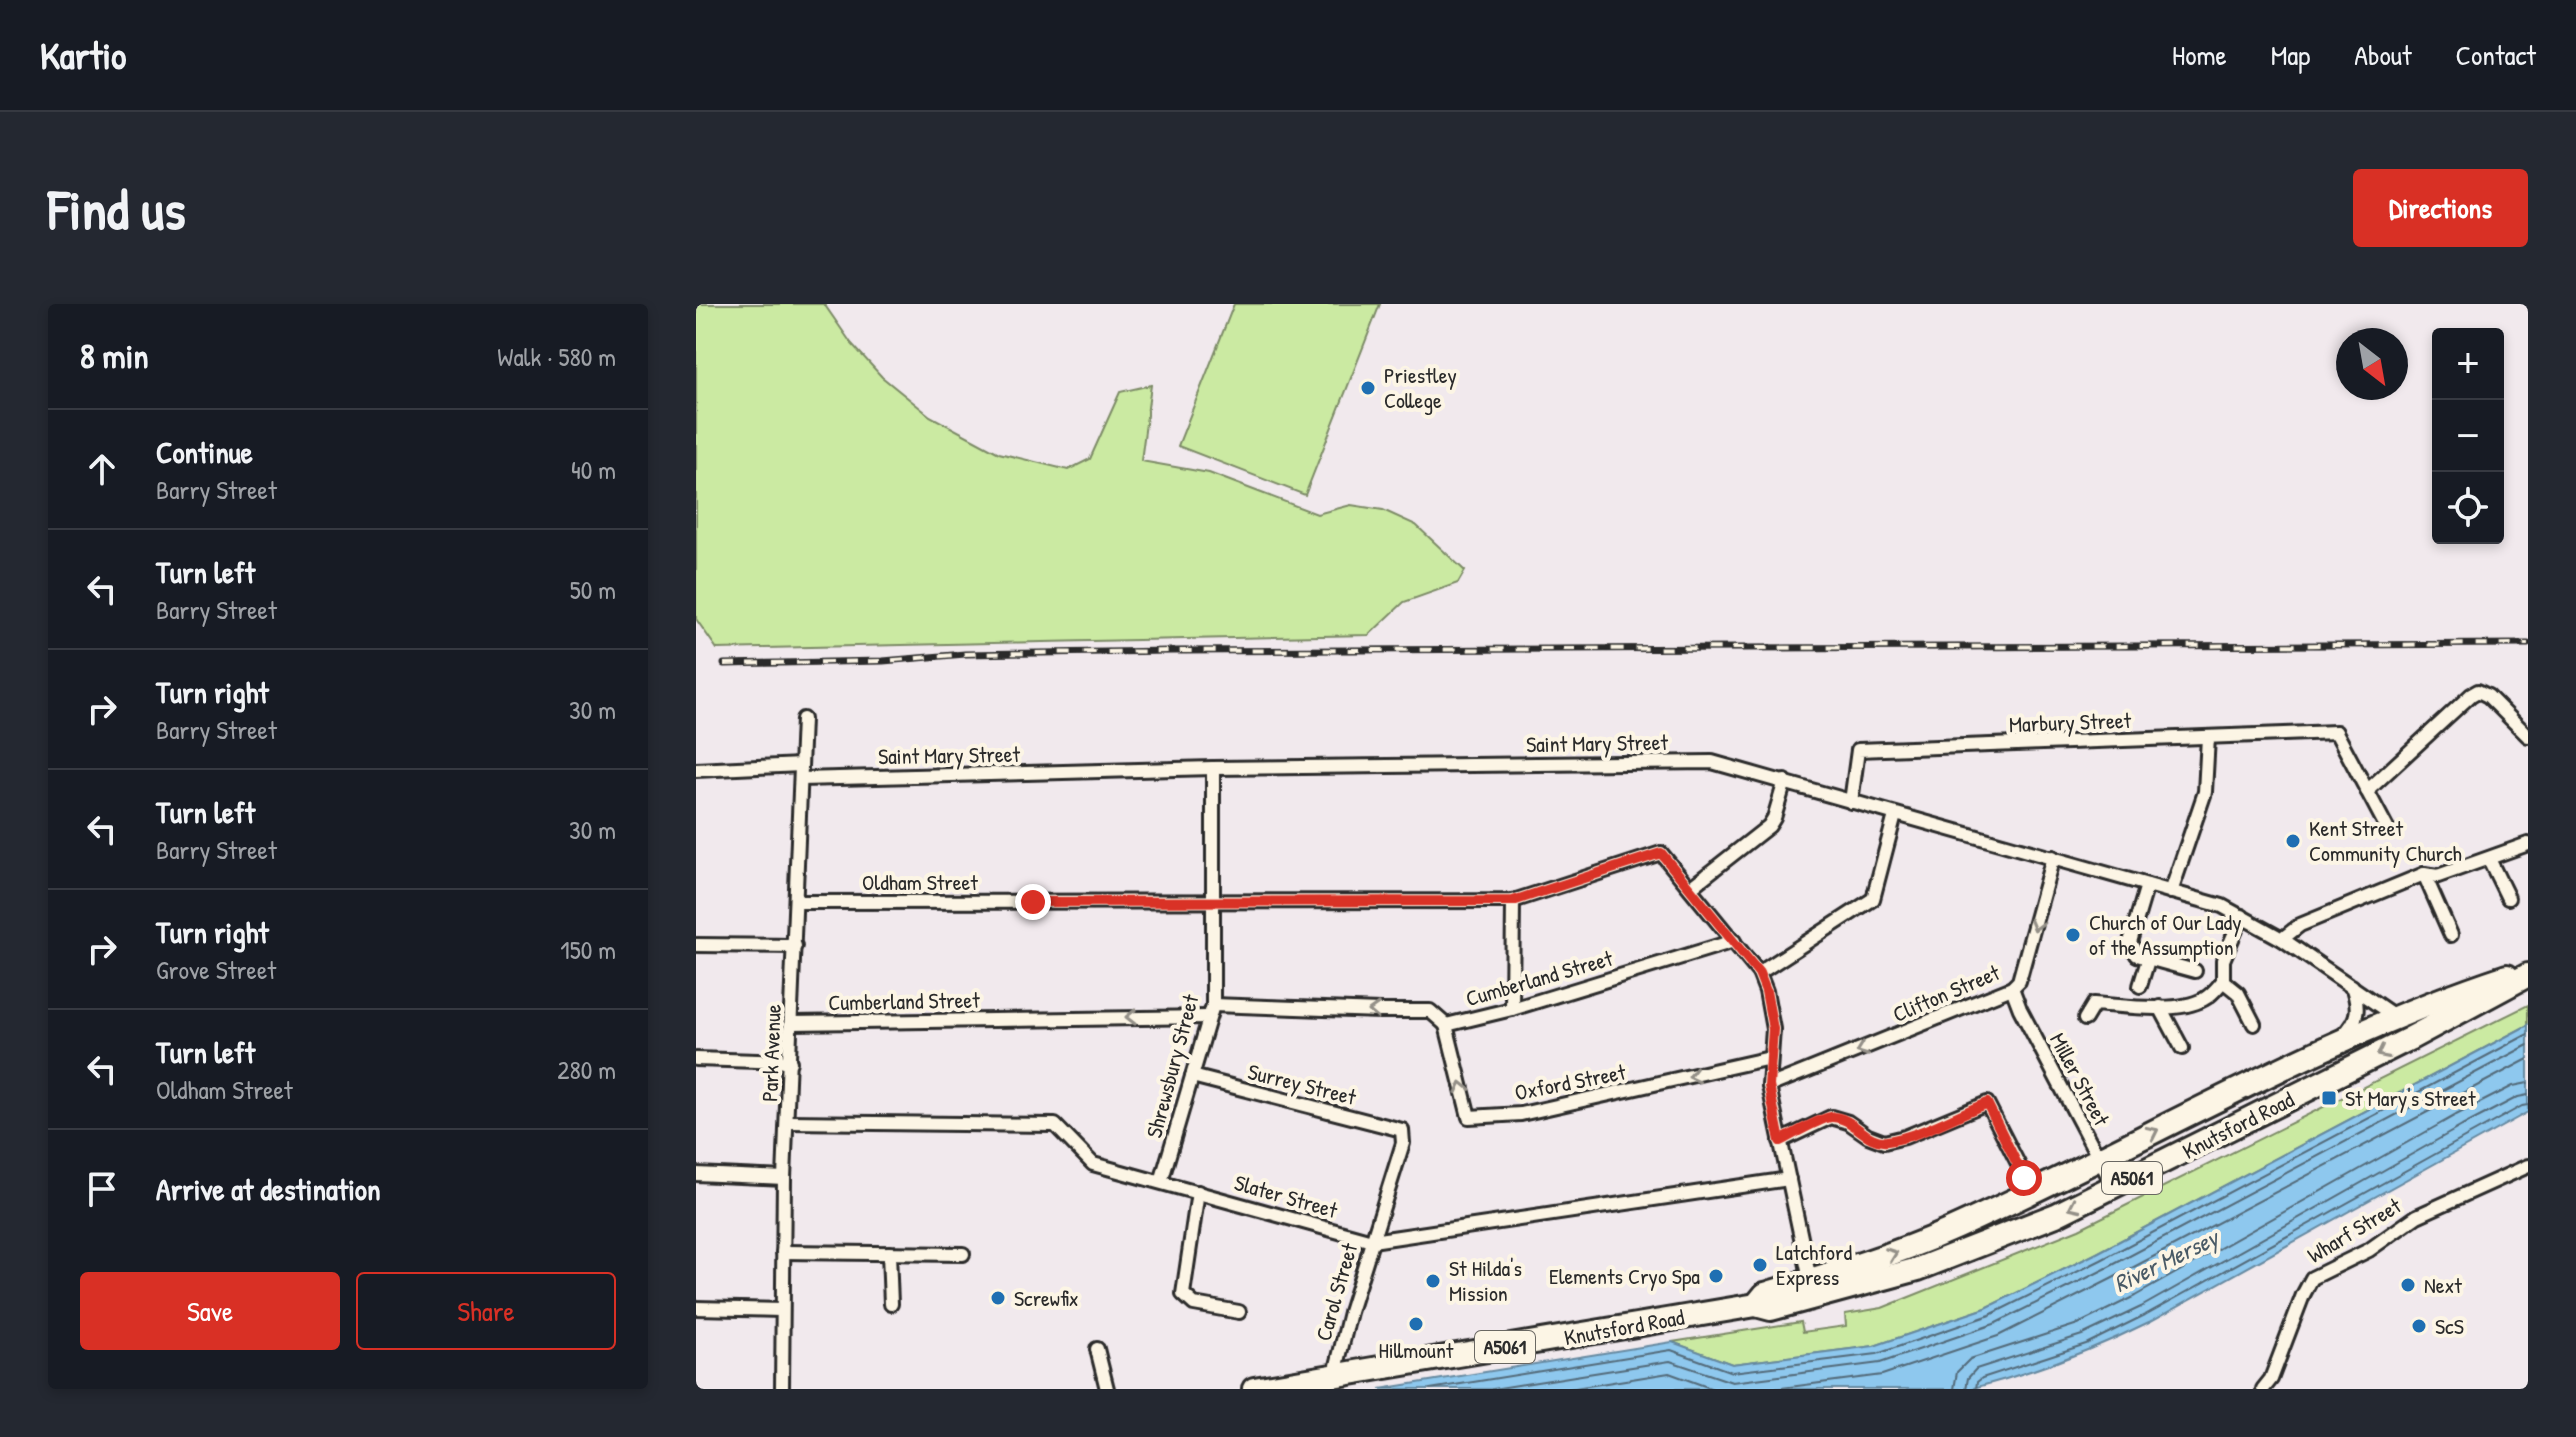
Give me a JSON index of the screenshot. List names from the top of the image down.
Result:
{
  "streets": {
    "highway": ["Knutsford Road", "A5061"],
    "street": [
      "Marbury Street",
      "Saint Mary Street",
      "Oldham Street",
      "Cumberland Street",
      "Clifton Street",
      "Park Avenue",
      "Shrewsbury Street",
      "Miller Street",
      "Oxford Street",
      "Surrey Street",
      "Slater Street",
      "Wharf Street",
      "Carol Street"
    ]
  },
  "crossings": [
    ["Marbury Street", "Saint Mary Street"],
    ["Saint Mary Street", "Clifton Street"],
    ["Saint Mary Street", "Park Avenue"],
    ["Saint Mary Street", "Shrewsbury Street"],
    ["Saint Mary Street", "Knutsford Road"],
    ["Oldham Street", "Park Avenue"],
    ["Oldham Street", "Shrewsbury Street"],
    ["Cumberland Street", "Park Avenue"],
    ["Cumberland Street", "Shrewsbury Street"],
    ["Cumberland Street", "Oxford Street"],
    ["Clifton Street", "Miller Street"],
    ["Park Avenue", "Slater Street"],
    ["Shrewsbury Street", "Surrey Street"],
    ["Shrewsbury Street", "Slater Street"],
    ["Miller Street", "Knutsford Road"],
    ["Surrey Street", "Carol Street"],
    ["Knutsford Road", "Carol Street"],
    ["Slater Street", "Carol Street"]
  ],
  "one_way": ["Cumberland Street", "Clifton Street", "Oxford Street"],
  "water": ["River Mersey"],
  "places": {
    "other": [
      "Priestley College",
      "Kent Street Community Church",
      "Church of Our Lady of the Assumption",
      "Latchford Express",
      "Elements Cryo Spa",
      "St Hilda's Mission",
      "Next",
      "Screwfix",
      "Hillmount",
      "ScS"
    ],
    "transit": ["St Mary's Street"]
  },
  "north": "bottom right",
  "page": {
    "header": "Kartio",
    "nav": [
      "Home",
      "Map",
      "About",
      "Contact"
    ],
    "buttons": [
      "Directions",
      ["Save", "Share"]
    ],
    "title": "Find us",
    "heading": ["8 min", "Walk · 580 m"],
    "map_buttons": ["+", "−"],
    "list": [
      ["Continue", "Barry Street", "40 m"],
      ["Turn left", "Barry Street", "50 m"],
      ["Turn right", "Barry Street", "30 m"],
      ["Turn left", "Barry Street", "30 m"],
      ["Turn right", "Grove Street", "150 m"],
      ["Turn left", "Oldham Street", "280 m"],
      "Arrive at destination"
    ]
  }
}
